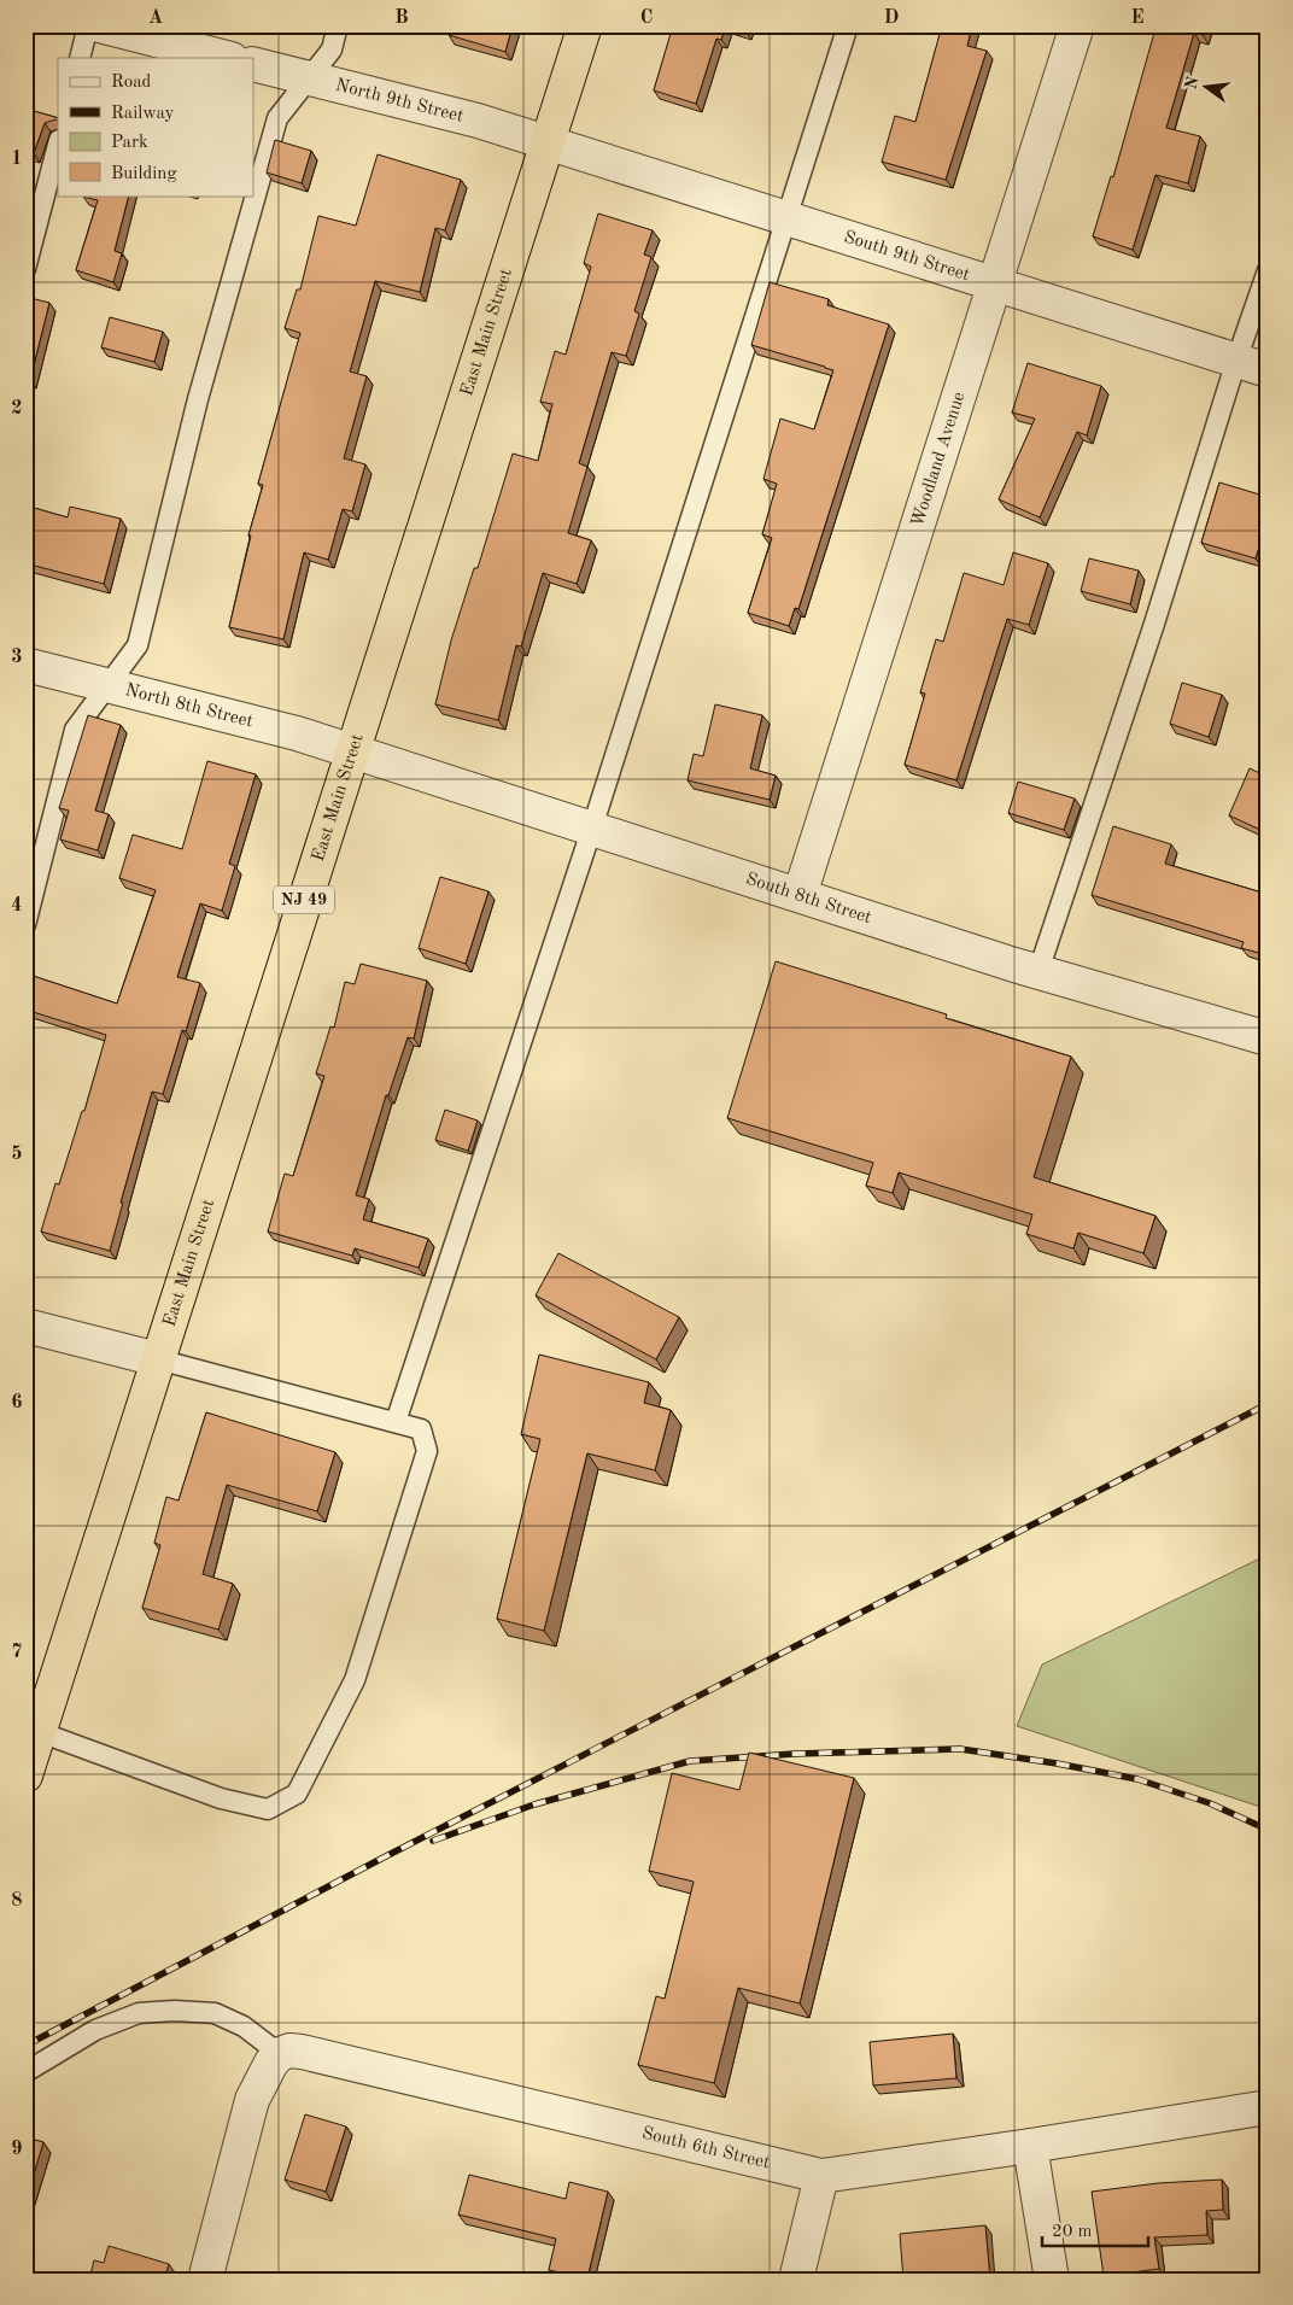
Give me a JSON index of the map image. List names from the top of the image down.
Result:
{
  "streets": {
    "highway": ["East Main Street", "NJ 49"],
    "street": [
      "North 9th Street",
      "South 9th Street",
      "Woodland Avenue",
      "North 8th Street",
      "South 8th Street",
      "South 6th Street"
    ]
  },
  "crossings": [
    ["North 9th Street", "South 9th Street"],
    ["North 9th Street", "East Main Street"],
    ["South 9th Street", "East Main Street"],
    ["South 9th Street", "Woodland Avenue"],
    ["East Main Street", "North 8th Street"],
    ["East Main Street", "South 8th Street"],
    ["Woodland Avenue", "South 8th Street"],
    ["North 8th Street", "South 8th Street"]
  ],
  "legend": [
    "Road",
    "Railway",
    "Park",
    "Building"
  ],
  "scale_bar": "20 m",
  "north": "left",
  "grid": {
    "columns": [
      "A",
      "B",
      "C",
      "D",
      "E"
    ],
    "rows": [
      "1",
      "2",
      "3",
      "4",
      "5",
      "6",
      "7",
      "8",
      "9"
    ]
  }
}
